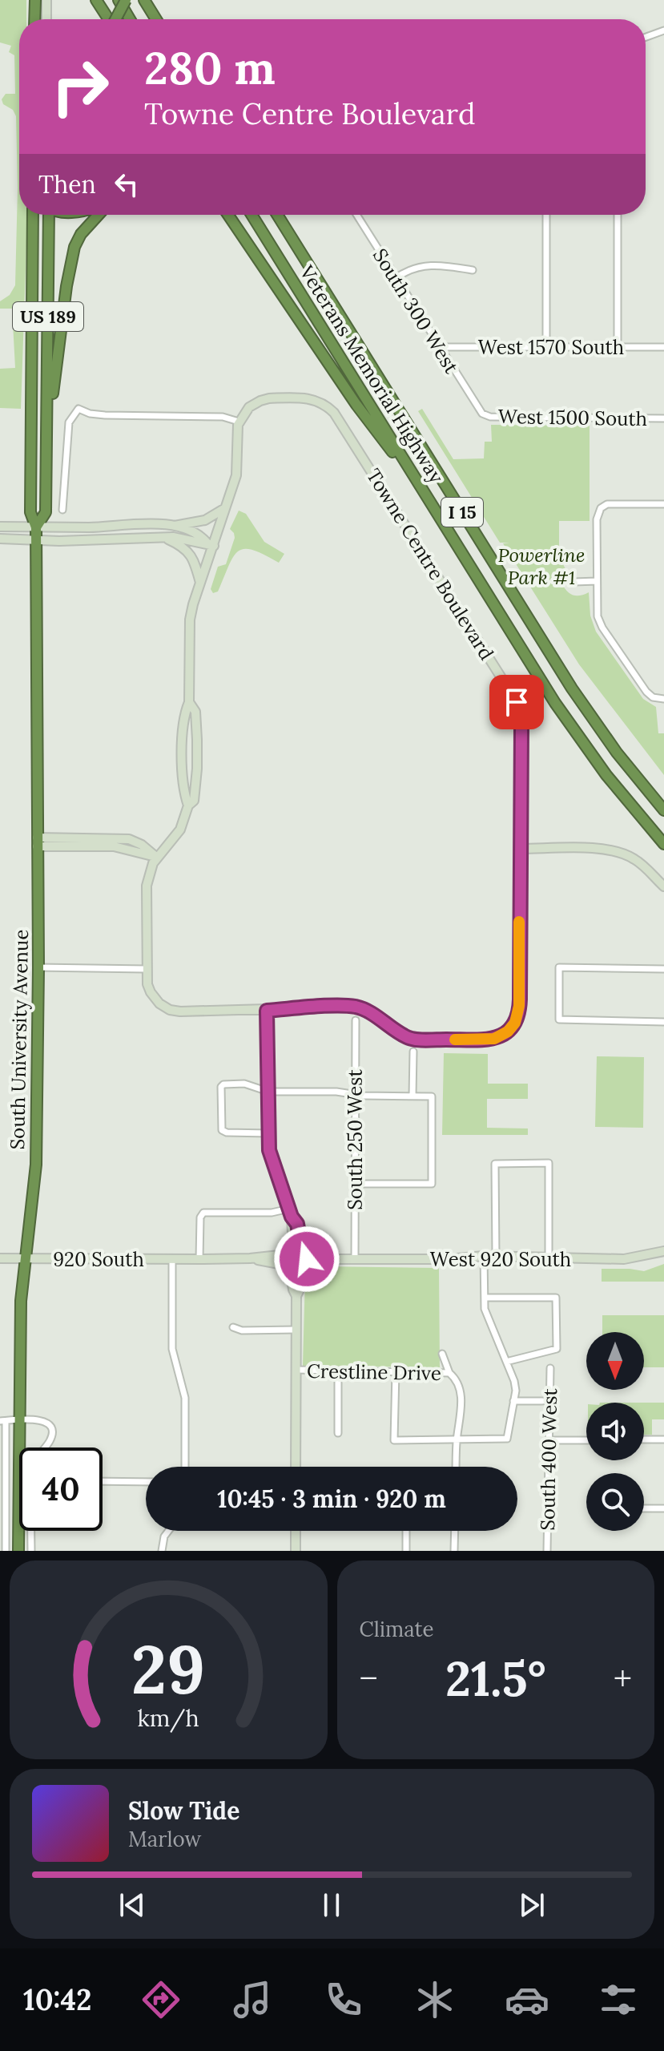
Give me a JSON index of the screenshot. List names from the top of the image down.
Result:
{
  "streets": {
    "highway": [
      "US 189",
      "Veterans Memorial Highway",
      "I 15",
      "South University Avenue"
    ],
    "street": [
      "South 300 West",
      "West 1570 South",
      "West 1500 South",
      "Towne Centre Boulevard",
      "South 250 West",
      "920 South",
      "West 920 South",
      "Crestline Drive",
      "South 400 West"
    ]
  },
  "crossings": [
    ["South 300 West", "West 1570 South"],
    ["South 300 West", "West 1500 South"],
    ["South University Avenue", "920 South"],
    ["South 250 West", "West 920 South"]
  ],
  "parks": ["Powerline Park #1"],
  "north": "bottom",
  "page": {
    "turn": ["280 m", "Towne Centre Boulevard"],
    "then": "Then",
    "limit": "40",
    "trip": "10:45 · 3 min · 920 m",
    "tile": "Climate",
    "heat": ["−", "21.5°", "+"],
    "song": ["Slow Tide", "Marlow"],
    "tabs": "10:42",
    "gauge": ["29", "km/h"]
  }
}
